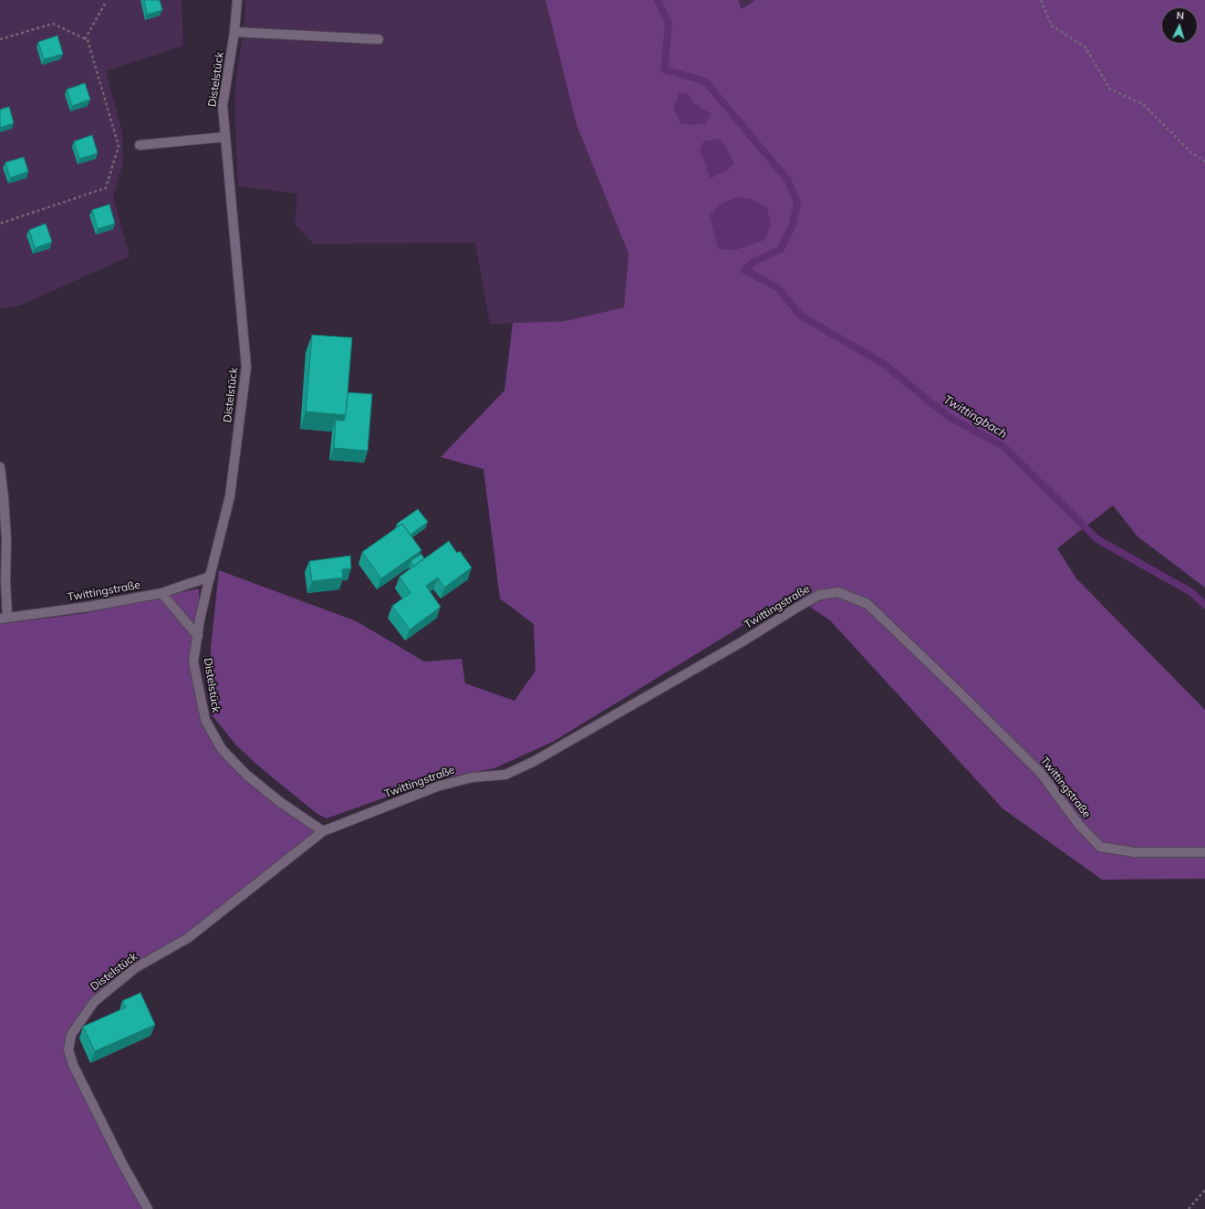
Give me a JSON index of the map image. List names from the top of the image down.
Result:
{
  "streets": {
    "lane": ["Distelstück", "Twittingstraße"]
  },
  "crossings": [
    ["Distelstück", "Twittingstraße"]
  ],
  "water": ["Twittingbach"],
  "north": "top"
}
